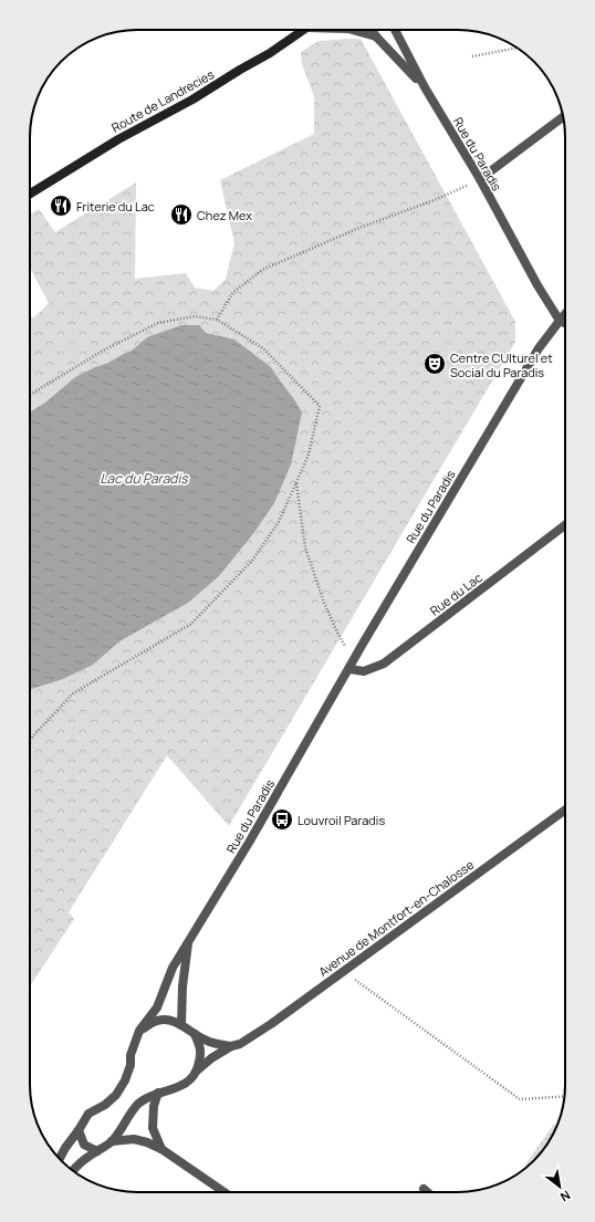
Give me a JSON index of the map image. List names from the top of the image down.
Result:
{
  "streets": {
    "main road": ["Route de Landrecies"],
    "street": ["Rue du Paradis", "Rue du Lac", "Avenue de Montfort-en-Chalosse"]
  },
  "crossings": [
    ["Rue du Paradis", "Rue du Lac"]
  ],
  "water": ["Lac du Paradis"],
  "places": {
    "restaurant": ["Friterie du Lac", "Chez Mex"],
    "theatre": ["Centre CUlturel et Social du Paradis"],
    "bus stop": ["Louvroil Paradis"]
  },
  "north": "bottom right"
}
